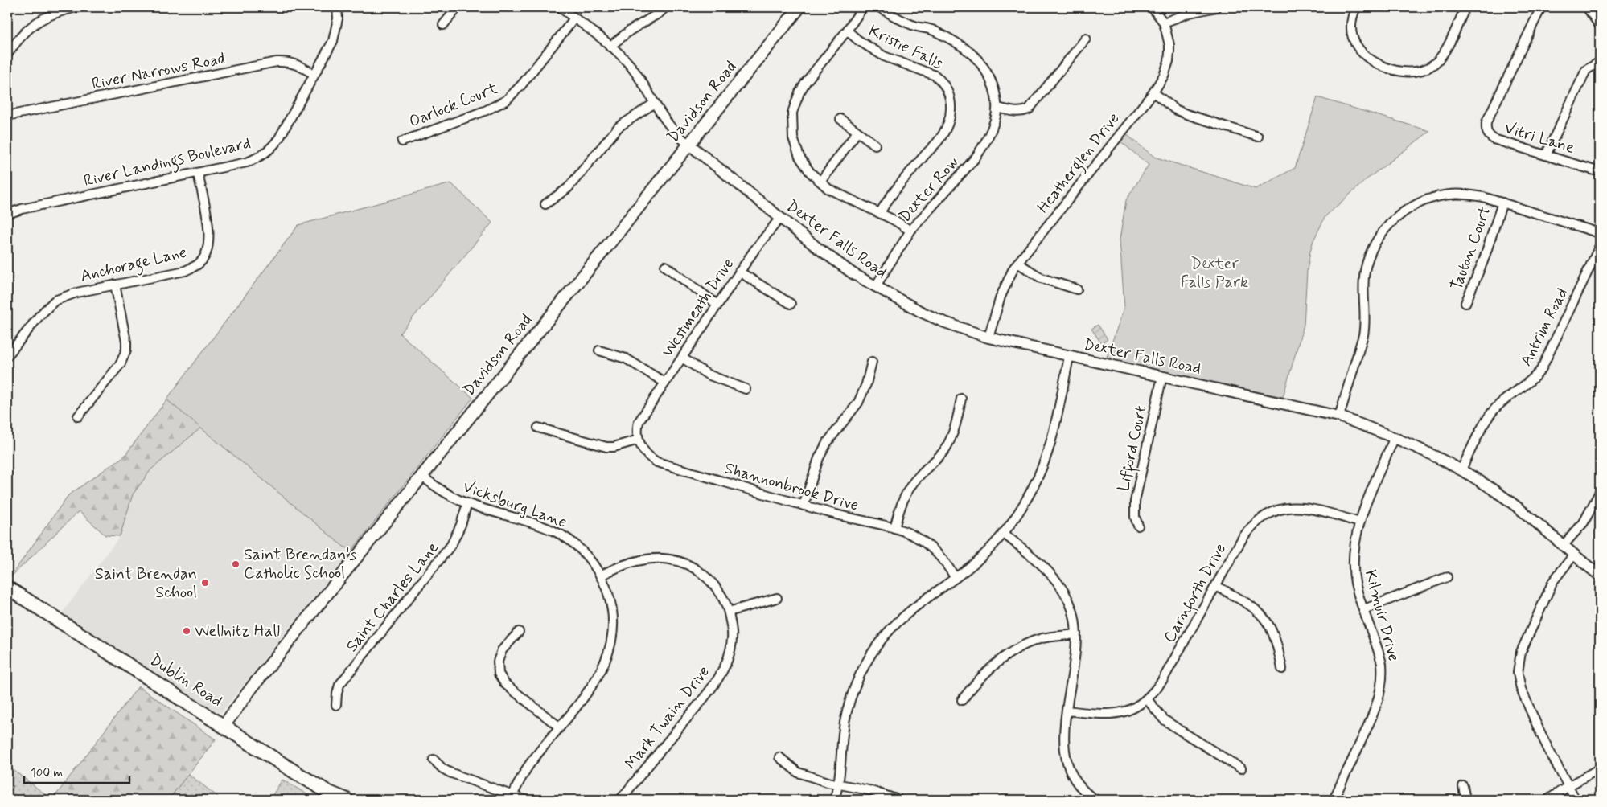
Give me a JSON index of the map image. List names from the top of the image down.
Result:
{
  "streets": {
    "main road": ["Davidson Road", "Dublin Road"],
    "street": [
      "Kristie Falls",
      "River Narrows Road",
      "Oarlock Court",
      "Vitri Lane",
      "River Landings Boulevard",
      "Heatherglen Drive",
      "Dexter Row",
      "Dexter Falls Road",
      "Tauton Court",
      "Anchorage Lane",
      "Westmeath Drive",
      "Antrim Road",
      "Lifford Court",
      "Shannonbrook Drive",
      "Vicksburg Lane",
      "Carnforth Drive",
      "Saint Charles Lane",
      "Kilmuir Drive",
      "Mark Twain Drive"
    ]
  },
  "crossings": [
    ["River Narrows Road", "River Landings Boulevard"],
    ["Davidson Road", "Dexter Falls Road"],
    ["Davidson Road", "Vicksburg Lane"],
    ["Davidson Road", "Dublin Road"],
    ["River Landings Boulevard", "Anchorage Lane"],
    ["Heatherglen Drive", "Dexter Falls Road"],
    ["Dexter Row", "Dexter Falls Road"],
    ["Dexter Falls Road", "Westmeath Drive"],
    ["Dexter Falls Road", "Antrim Road"],
    ["Dexter Falls Road", "Lifford Court"],
    ["Dexter Falls Road", "Kilmuir Drive"],
    ["Westmeath Drive", "Shannonbrook Drive"],
    ["Vicksburg Lane", "Saint Charles Lane"],
    ["Vicksburg Lane", "Mark Twain Drive"],
    ["Carnforth Drive", "Kilmuir Drive"]
  ],
  "parks": ["Dexter Falls Park"],
  "places": ["Saint Brendan's Catholic School", "Saint Brendan School", "Wellnitz Hall"],
  "scale_bar": "100 m"
}
